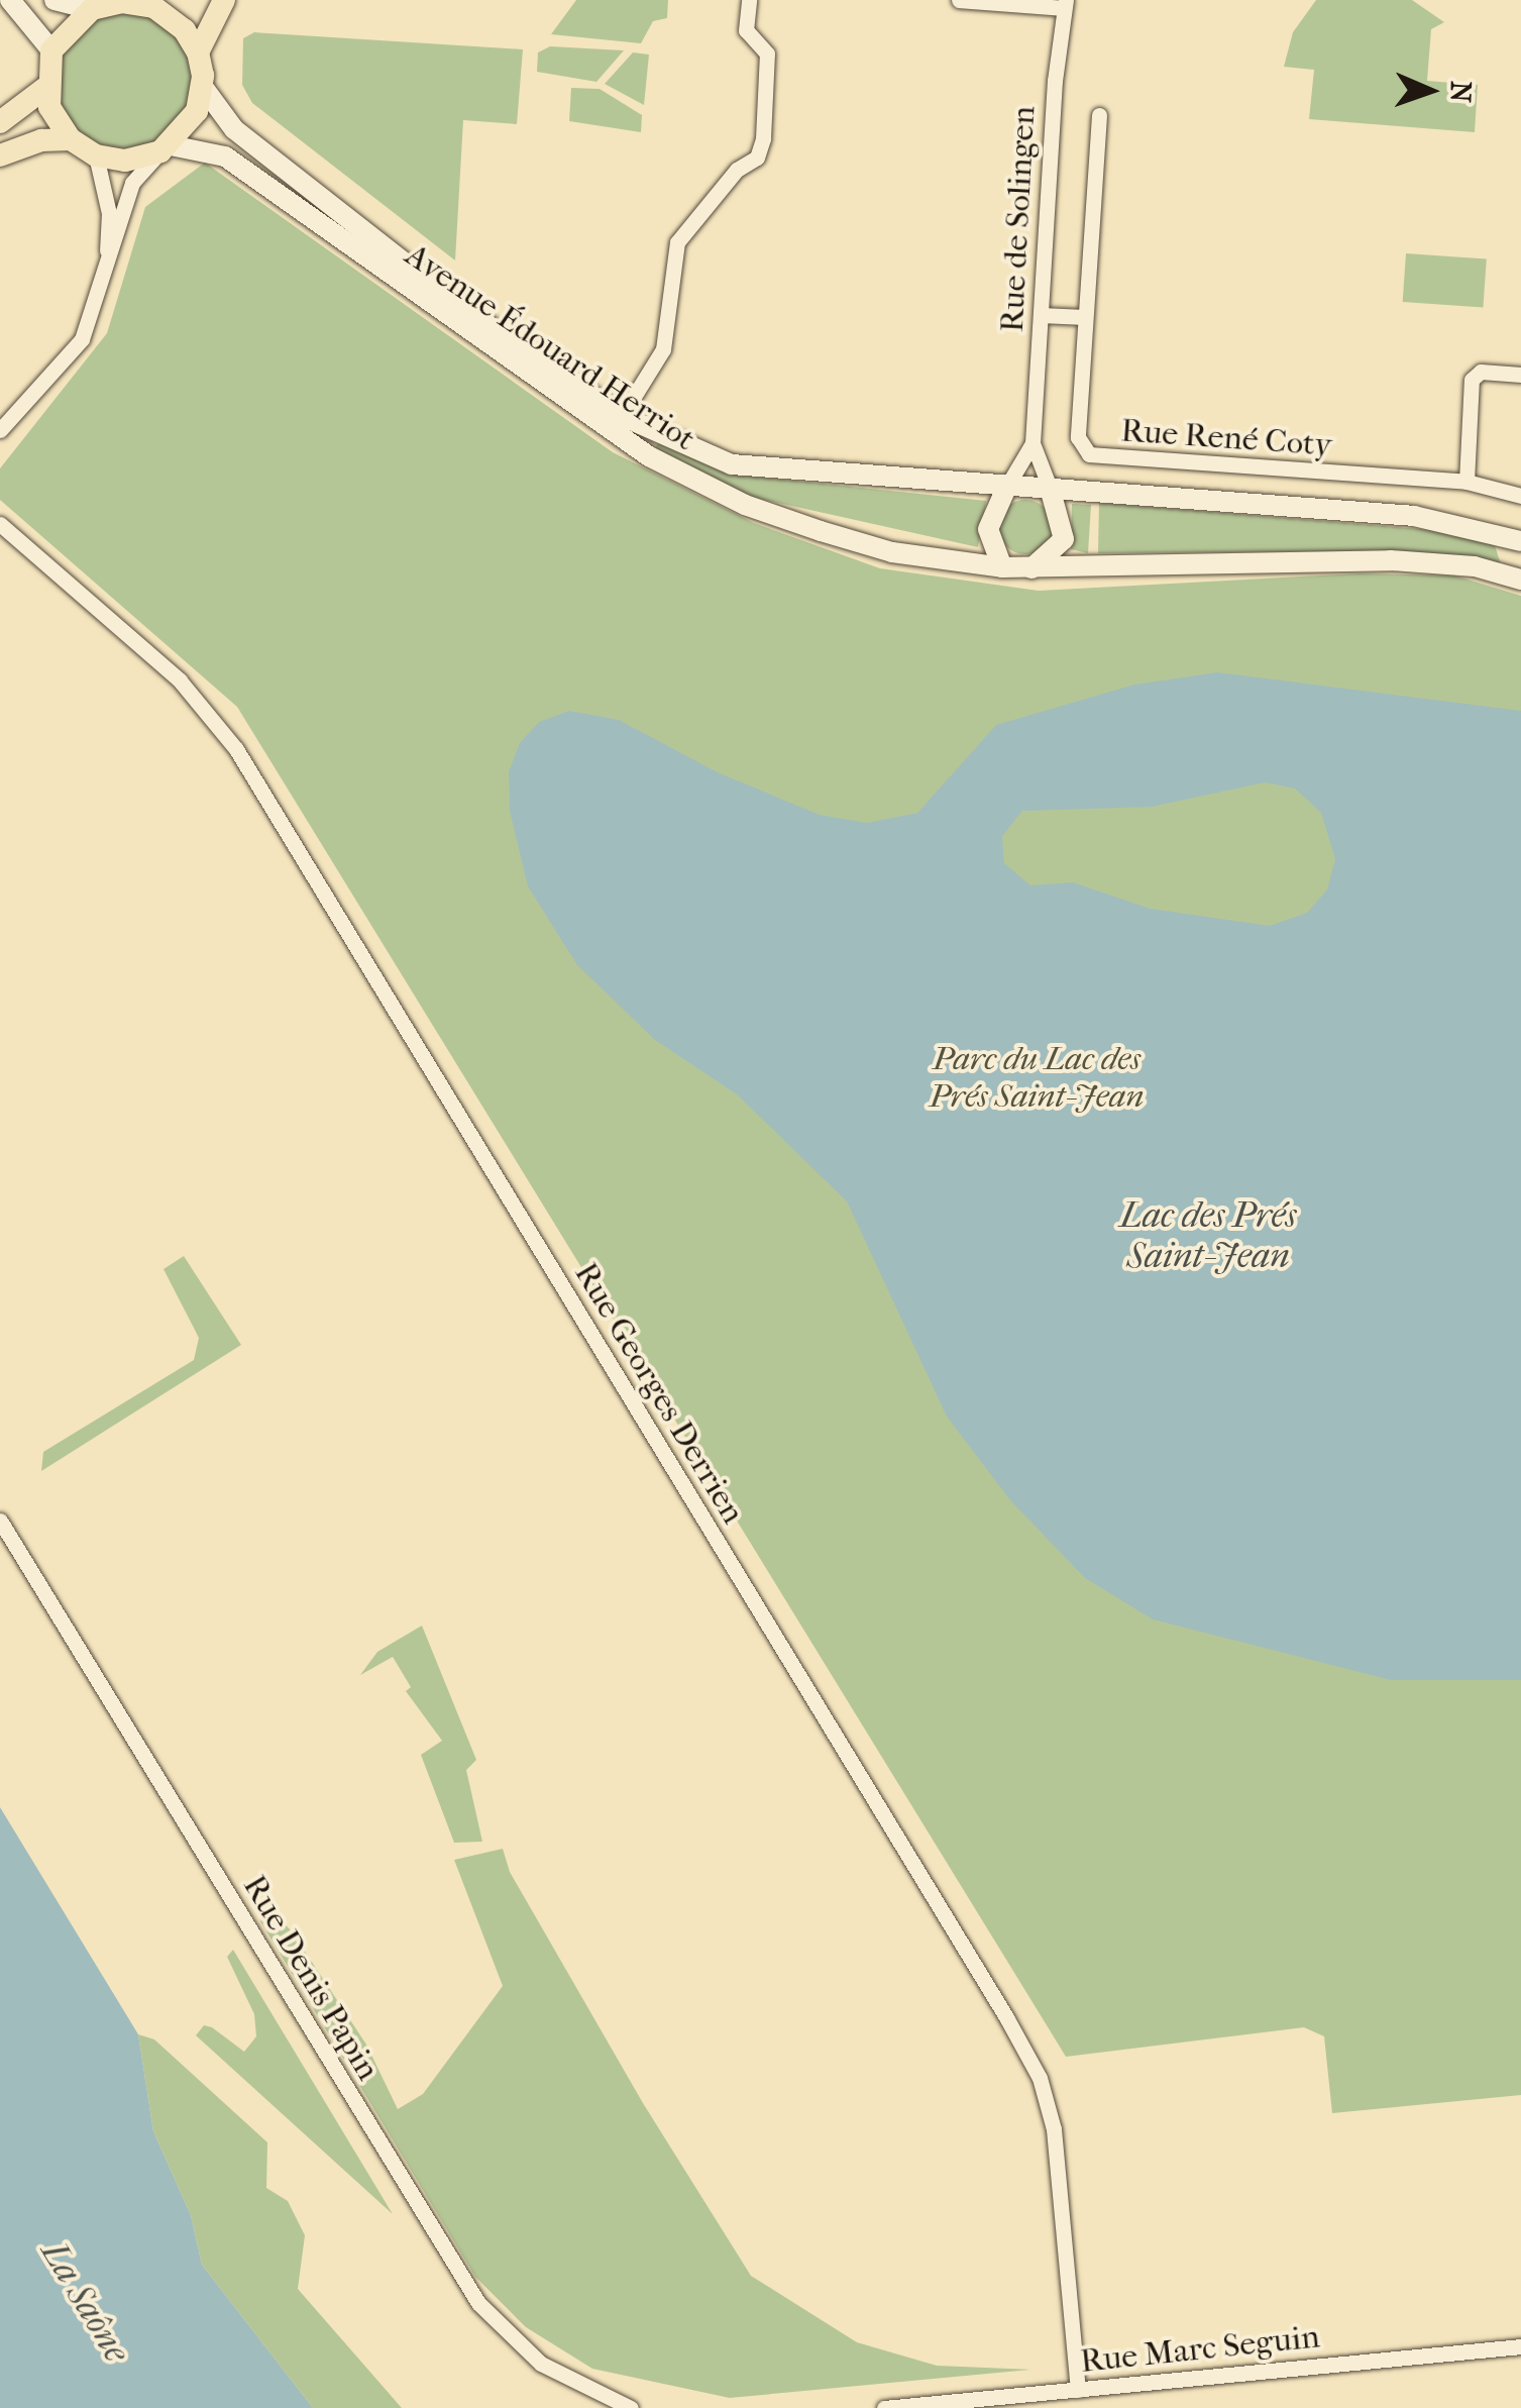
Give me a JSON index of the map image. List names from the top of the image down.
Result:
{
  "streets": {
    "main road": ["Avenue Édouard Herriot"],
    "street": [
      "Rue de Solingen",
      "Rue René Coty",
      "Rue Georges Derrien",
      "Rue Denis Papin",
      "Rue Marc Seguin"
    ]
  },
  "crossings": [
    ["Rue de Solingen", "Avenue Édouard Herriot"],
    ["Rue Georges Derrien", "Rue Marc Seguin"]
  ],
  "water": ["Lac des Prés Saint-Jean", "La Saône"],
  "parks": ["Parc du Lac des Prés Saint-Jean"],
  "north": "right"
}
